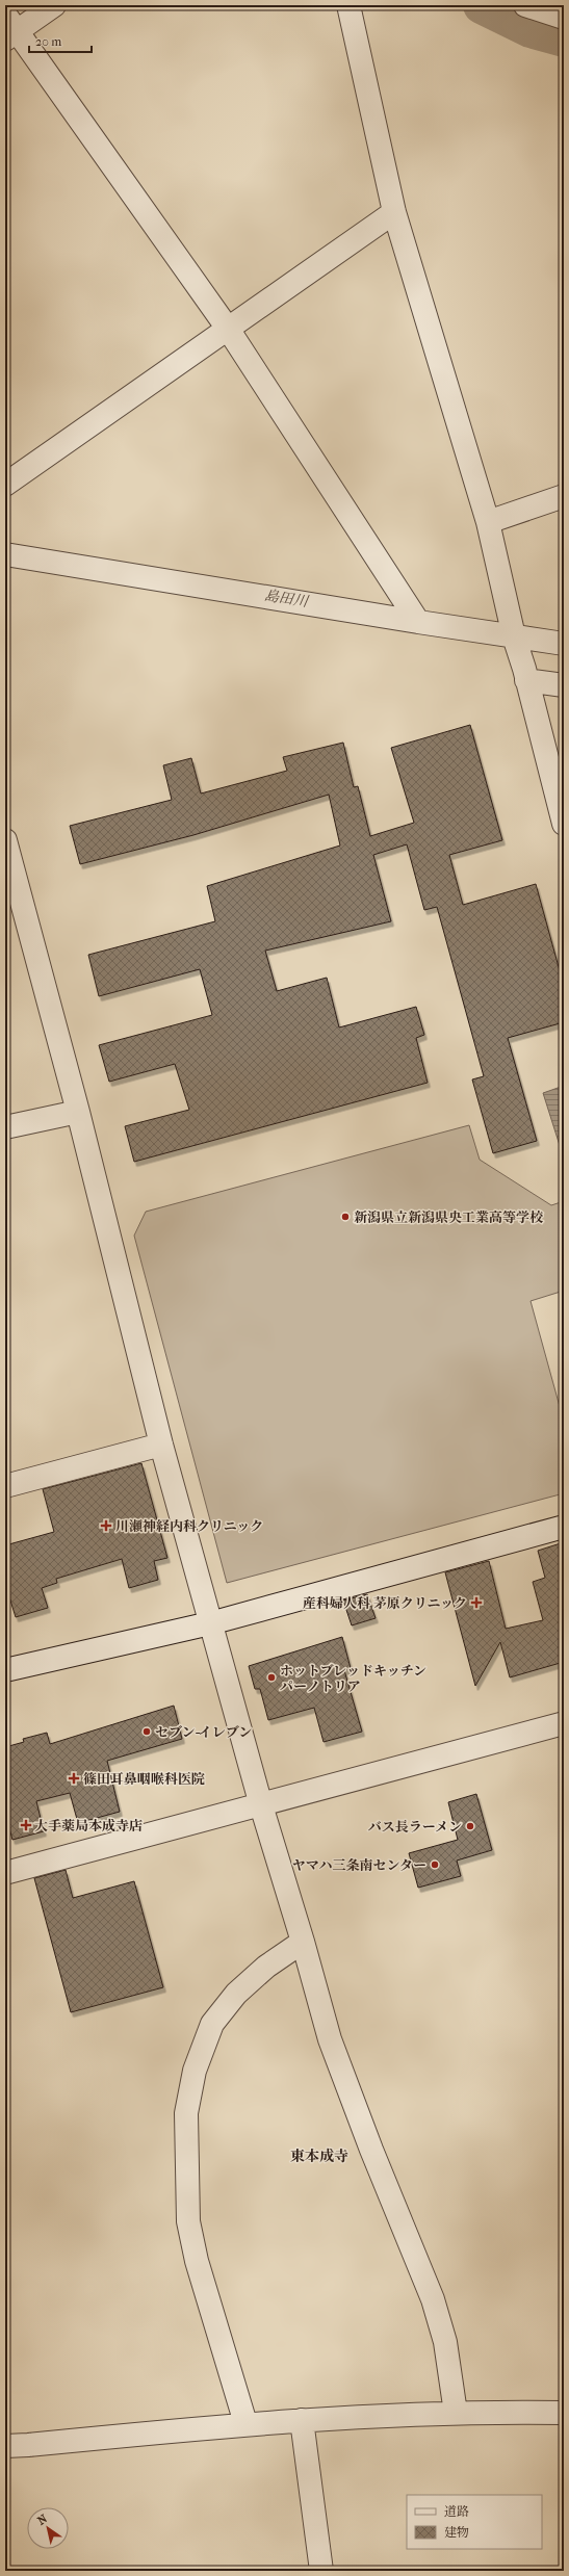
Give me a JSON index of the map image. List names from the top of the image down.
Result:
{
  "districts": ["東本成寺"],
  "water": ["島田川"],
  "places": {
    "other": [
      "新潟県立新潟県央工業高等学校",
      "ホットブレッドキッチン パーノトリア",
      "セブン-イレブン",
      "バス長ラーメン",
      "ヤマハ三条南センター"
    ],
    "health": [
      "川瀬神経内科クリニック",
      "産科婦人科 茅原クリニック",
      "篠田耳鼻咽喉科医院",
      "大手薬局本成寺店"
    ]
  },
  "legend": ["道路", "建物"],
  "scale_bar": "20 m",
  "north": "top left"
}
